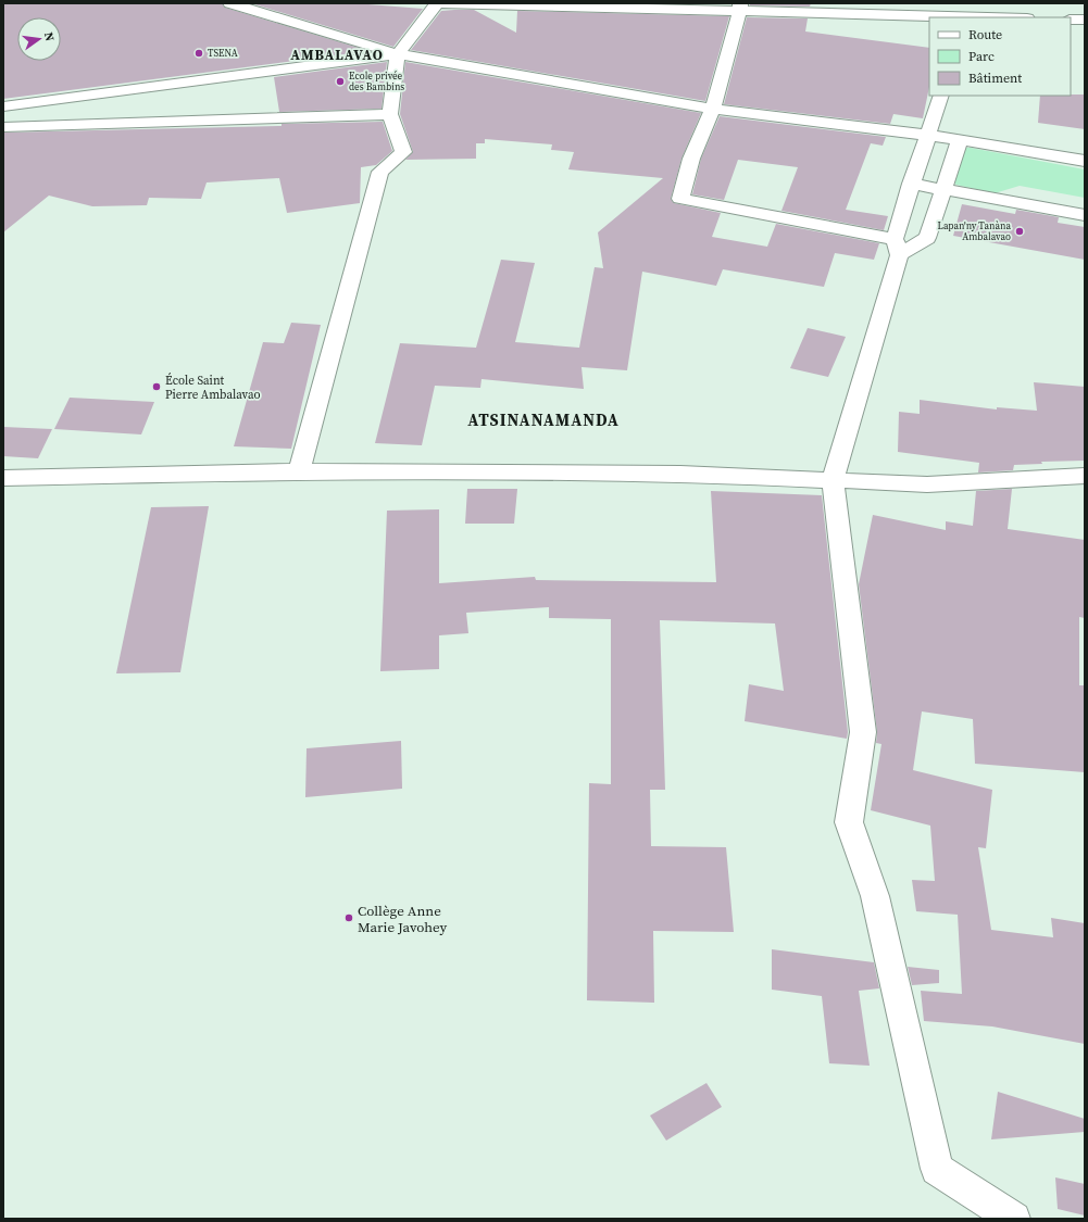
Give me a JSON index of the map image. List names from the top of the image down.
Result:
{
  "districts": ["AMBALAVAO", "ATSINANAMANDA"],
  "places": [
    "TSENA",
    "Ecole privée des Bambins",
    "Lapan'ny Tanàna Ambalavao",
    "École Saint Pierre Ambalavao",
    "Collège Anne Marie Javohey"
  ],
  "legend": ["Route", "Parc", "Bâtiment"],
  "north": "right"
}
